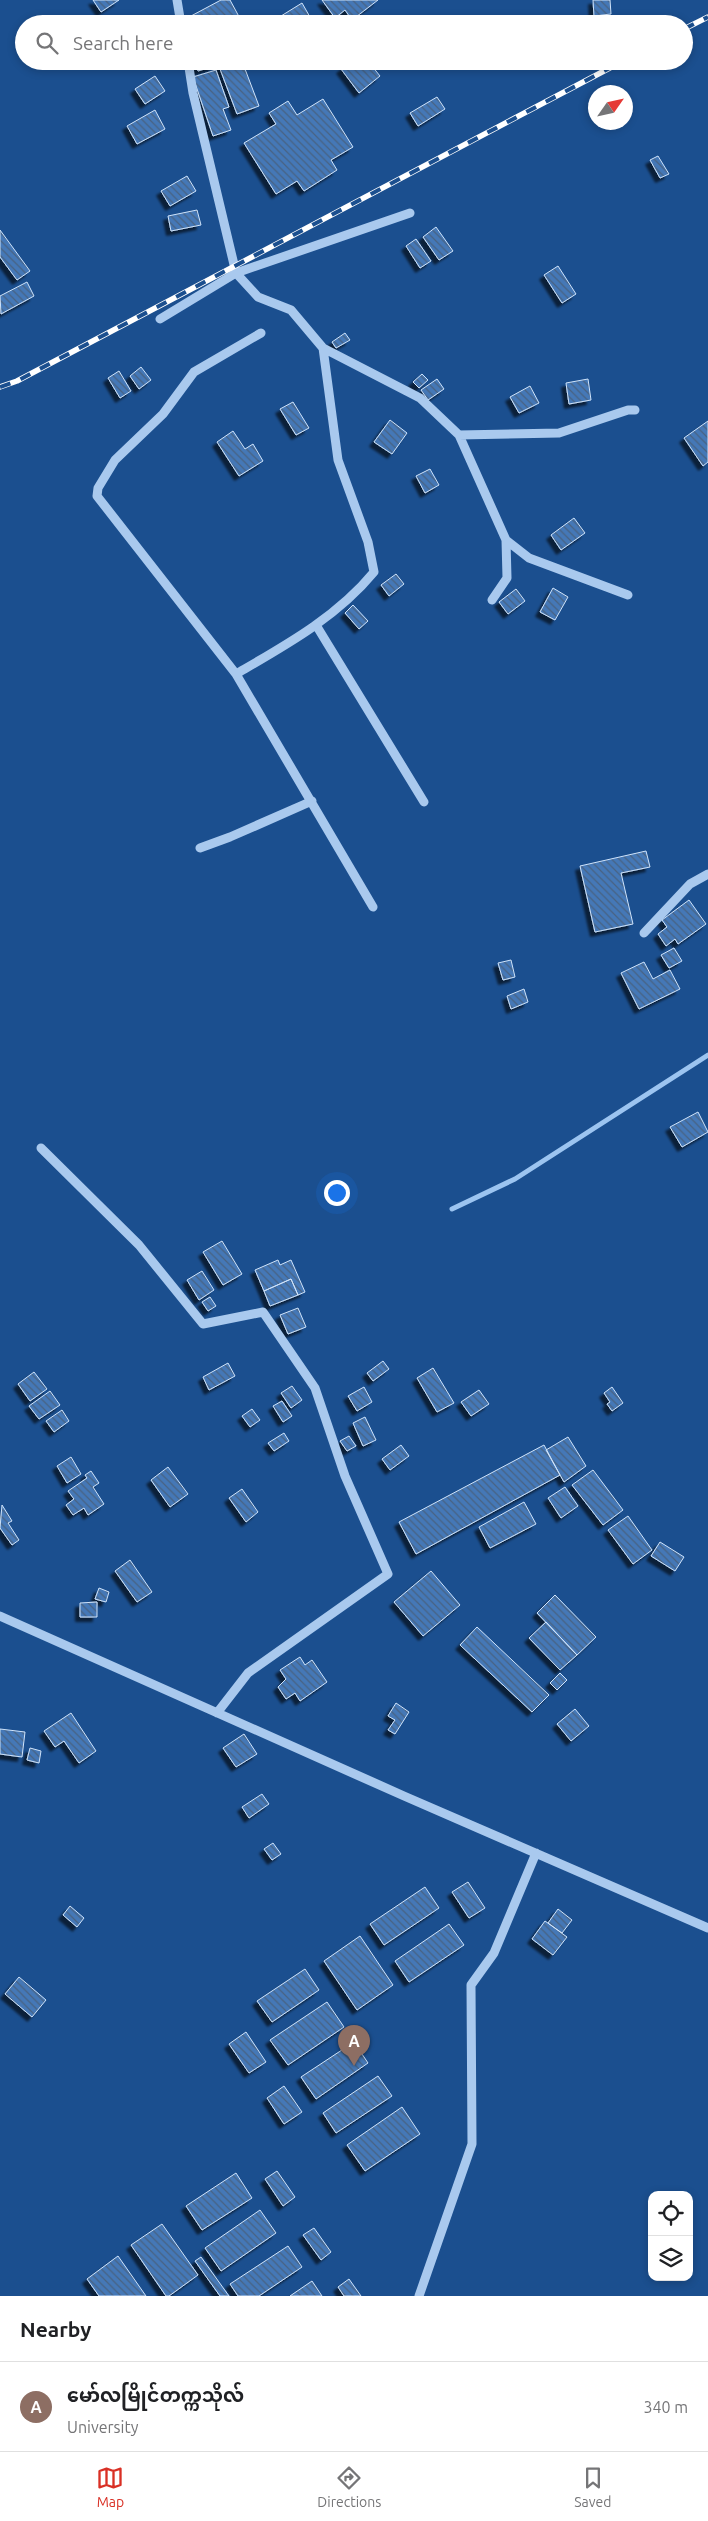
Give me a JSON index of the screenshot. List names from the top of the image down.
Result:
{
  "north": "top right",
  "page": {
    "search": "Search here",
    "pins": "A",
    "heading": "Nearby",
    "list": [
      {
        "mark": "A",
        "name": "မော်လမြိုင်တက္ကသိုလ်",
        "note": "University",
        "value": "340 m"
      }
    ],
    "nav": ["Map", "Directions", "Saved"]
  }
}
